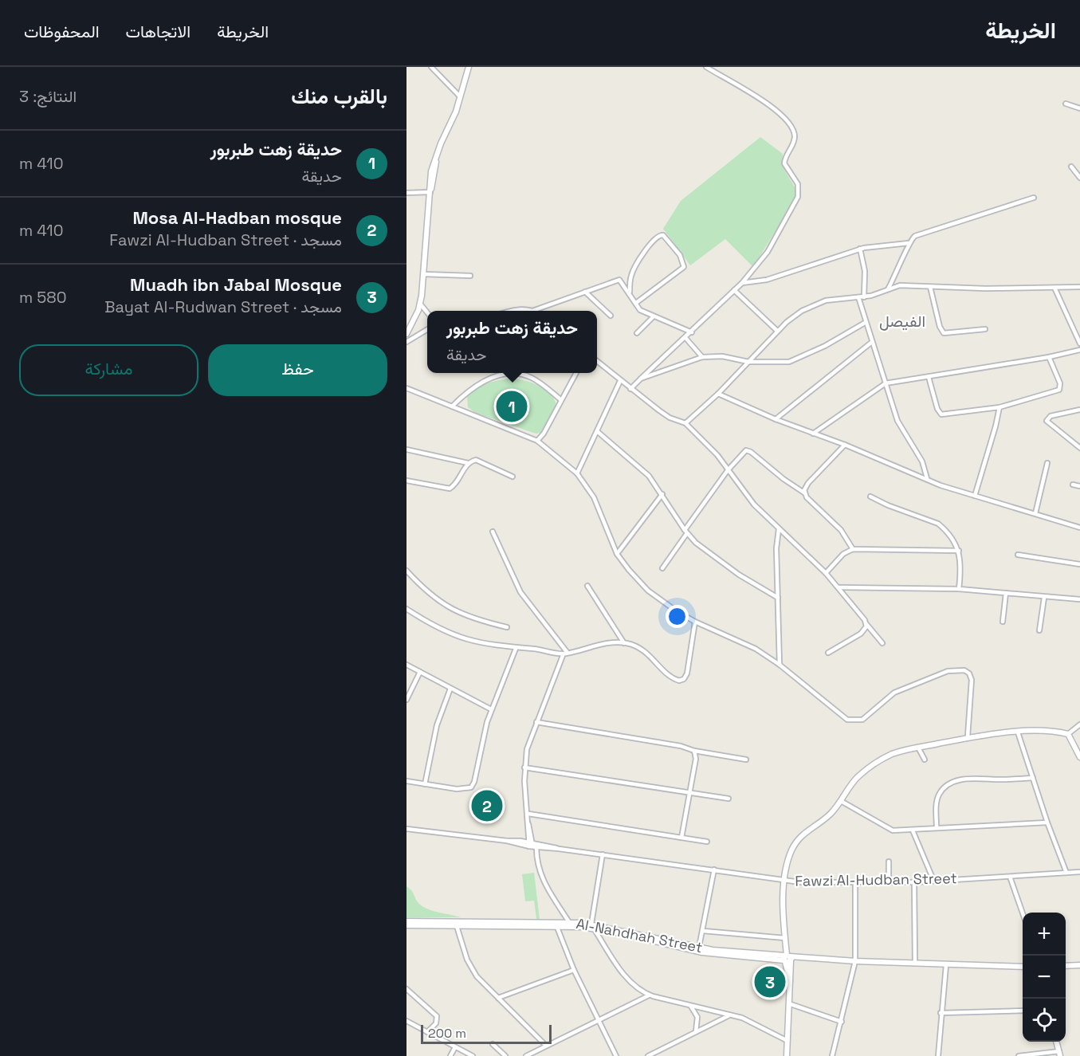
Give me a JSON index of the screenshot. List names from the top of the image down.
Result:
{
  "streets": {
    "street": ["Fawzi Al-Hudban Street", "Al-Nahdhah Street"]
  },
  "districts": ["الفيصل"],
  "scale_bar": "200 m",
  "page": {
    "header": "الخريطة",
    "nav": ["الخريطة", "الاتجاهات", "المحفوظات"],
    "heading": ["بالقرب منك", "النتائج: 3"],
    "list": [
      {
        "mark": "1",
        "name": "حديقة زهت طبربور",
        "note": "حديقة",
        "value": "410 m"
      },
      {
        "mark": "2",
        "name": "Mosa Al-Hadban mosque",
        "note": "مسجد · Fawzi Al-Hudban Street",
        "value": "410 m"
      },
      {
        "mark": "3",
        "name": "Muadh ibn Jabal Mosque",
        "note": "مسجد · Bayat Al-Rudwan Street",
        "value": "580 m"
      }
    ],
    "popup": ["حديقة زهت طبربور", "حديقة"],
    "buttons": ["حفظ", "مشاركة"],
    "pins": ["1", "2", "3"],
    "map_buttons": ["+", "−"],
    "scale": "200 m"
  }
}
